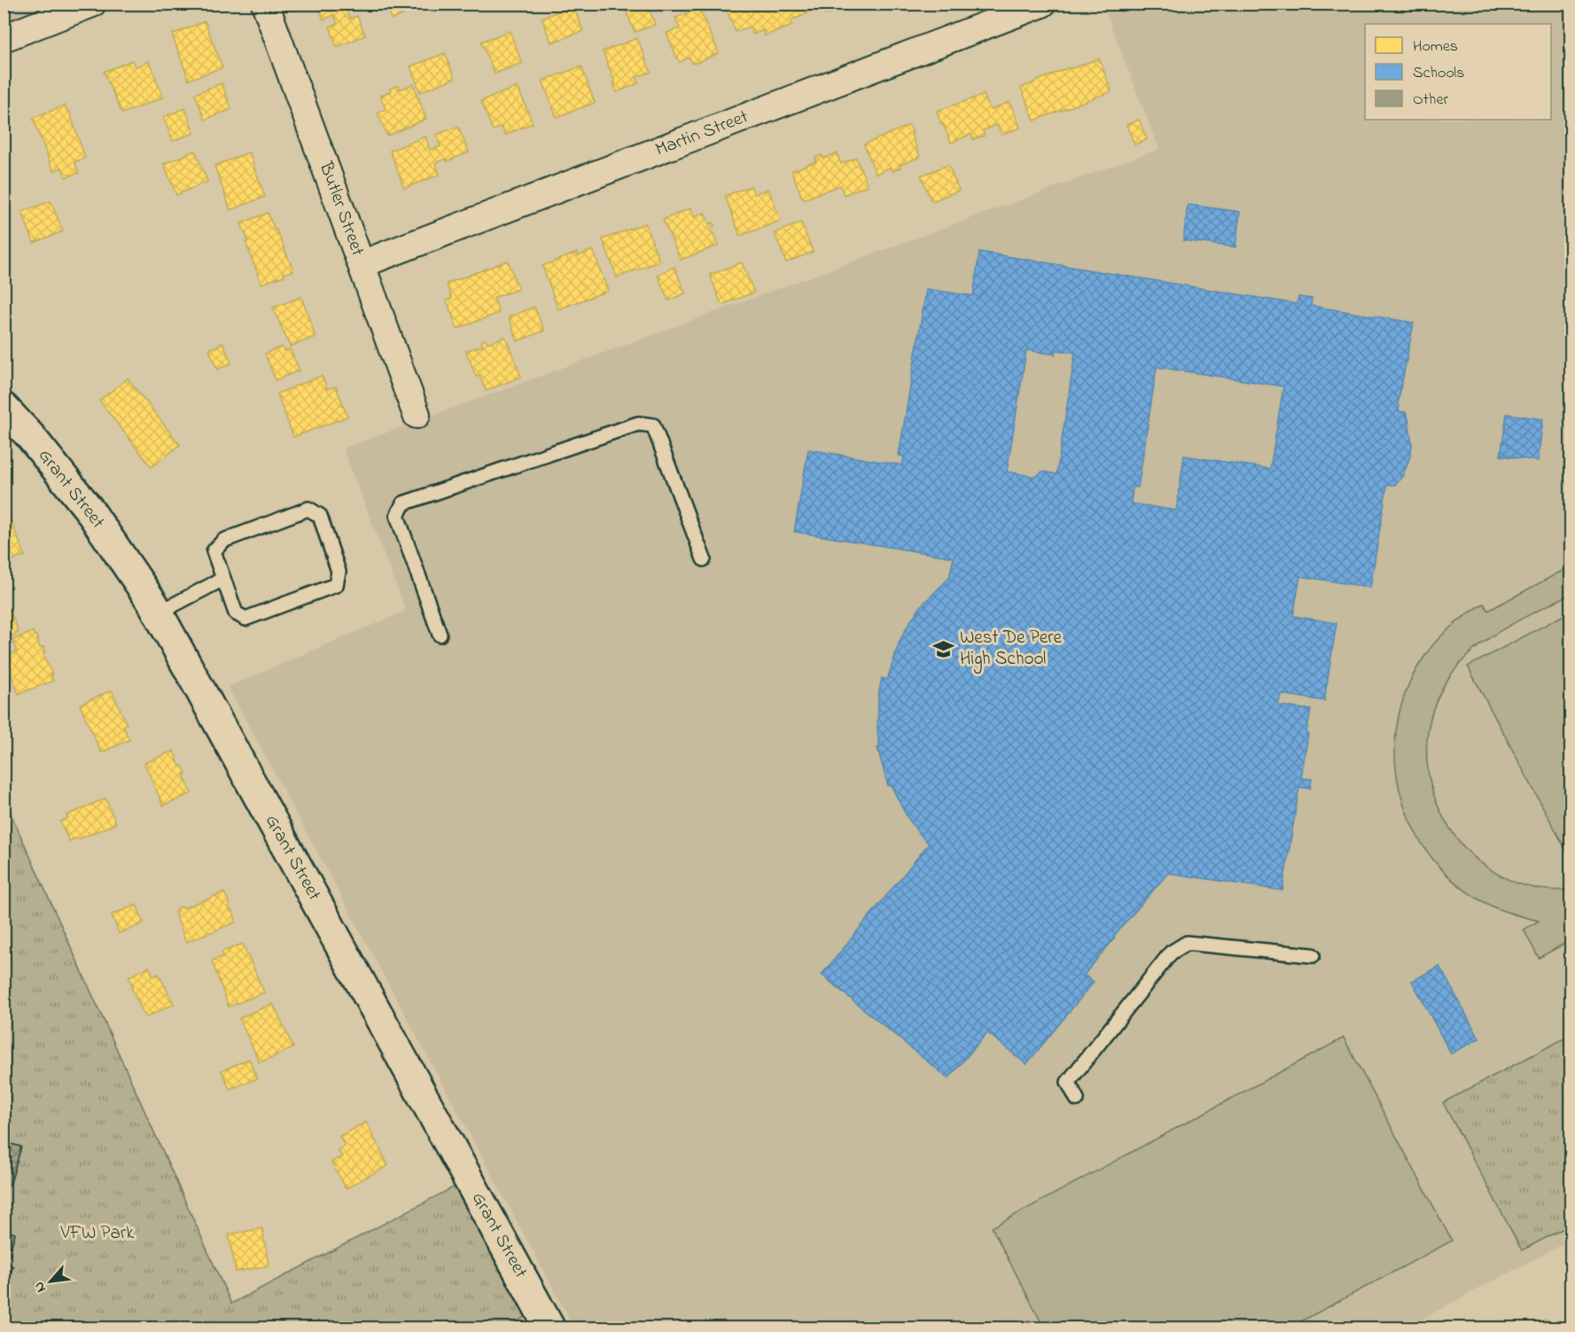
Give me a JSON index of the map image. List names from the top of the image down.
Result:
{
  "streets": {
    "street": ["Martin Street", "Butler Street", "Grant Street"]
  },
  "crossings": [
    ["Martin Street", "Butler Street"]
  ],
  "parks": ["VFW Park"],
  "places": {
    "school or university": ["West De Pere High School"]
  },
  "legend": ["Homes", "Schools", "Other"],
  "north": "bottom left"
}
